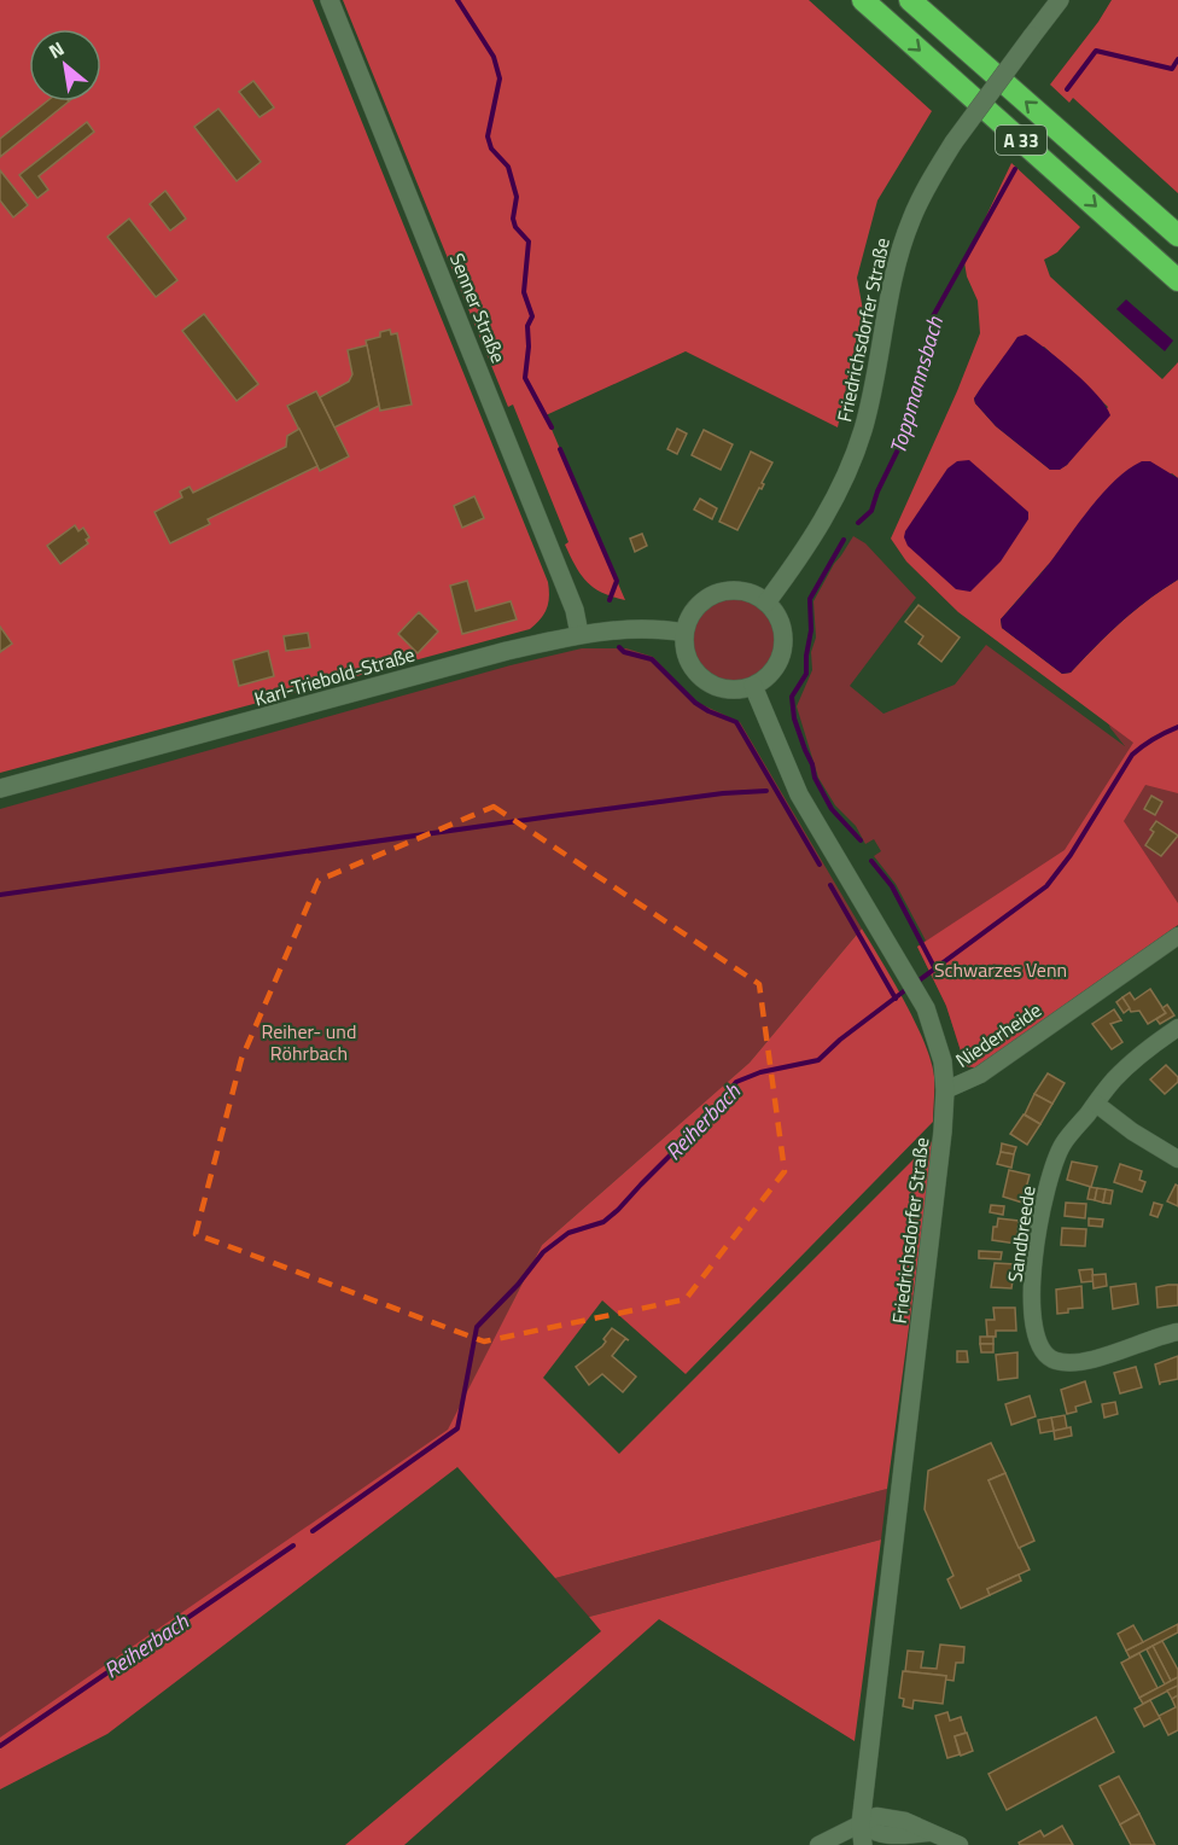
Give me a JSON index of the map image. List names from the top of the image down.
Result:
{
  "streets": {
    "highway": ["A 33"],
    "main road": ["Senner Straße", "Friedrichsdorfer Straße", "Karl-Triebold-Straße"],
    "street": ["Niederheide", "Sandbreede"]
  },
  "crossings": [
    ["Senner Straße", "Karl-Triebold-Straße"],
    ["Friedrichsdorfer Straße", "Karl-Triebold-Straße"],
    ["Friedrichsdorfer Straße", "Niederheide"]
  ],
  "water": ["Toppmannsbach", "Reiherbach"],
  "parks": ["Schwarzes Venn", "Reiher- und Röhrbach"],
  "north": "top left"
}
